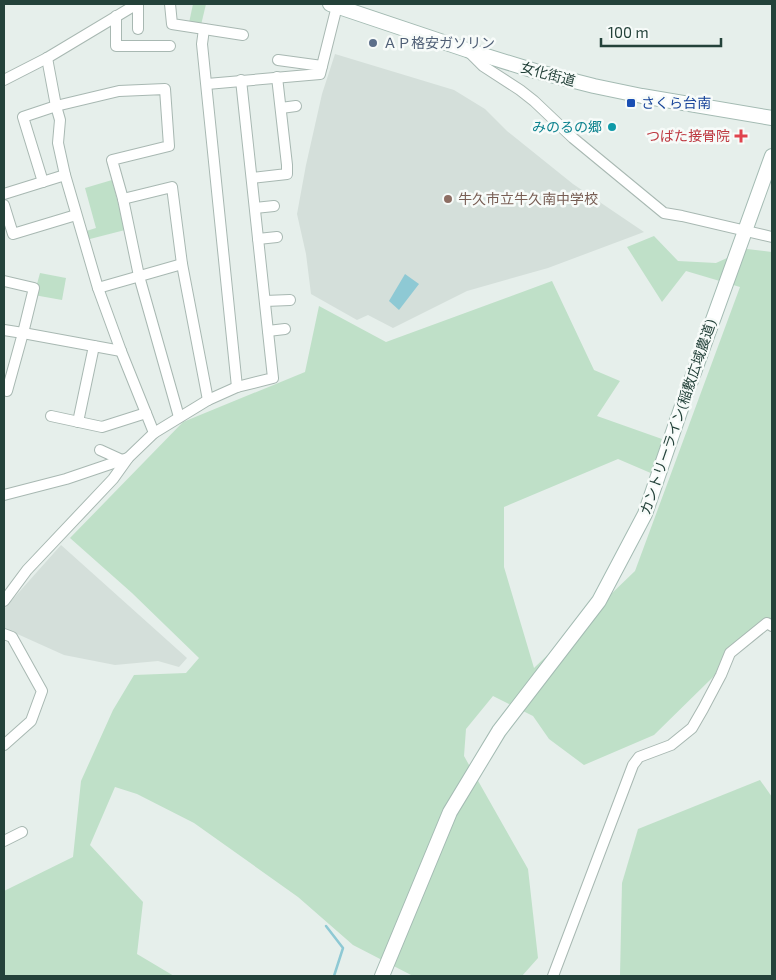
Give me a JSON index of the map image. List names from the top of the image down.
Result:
{
  "streets": {
    "street": ["女化街道", "カントリーライン(稲敷広域農道)"]
  },
  "places": {
    "other": ["ＡＰ格安ガソリン", "みのるの郷", "牛久市立牛久南中学校"],
    "transit": ["さくら台南"],
    "health": ["つばた接骨院"]
  },
  "scale_bar": "100 m"
}
